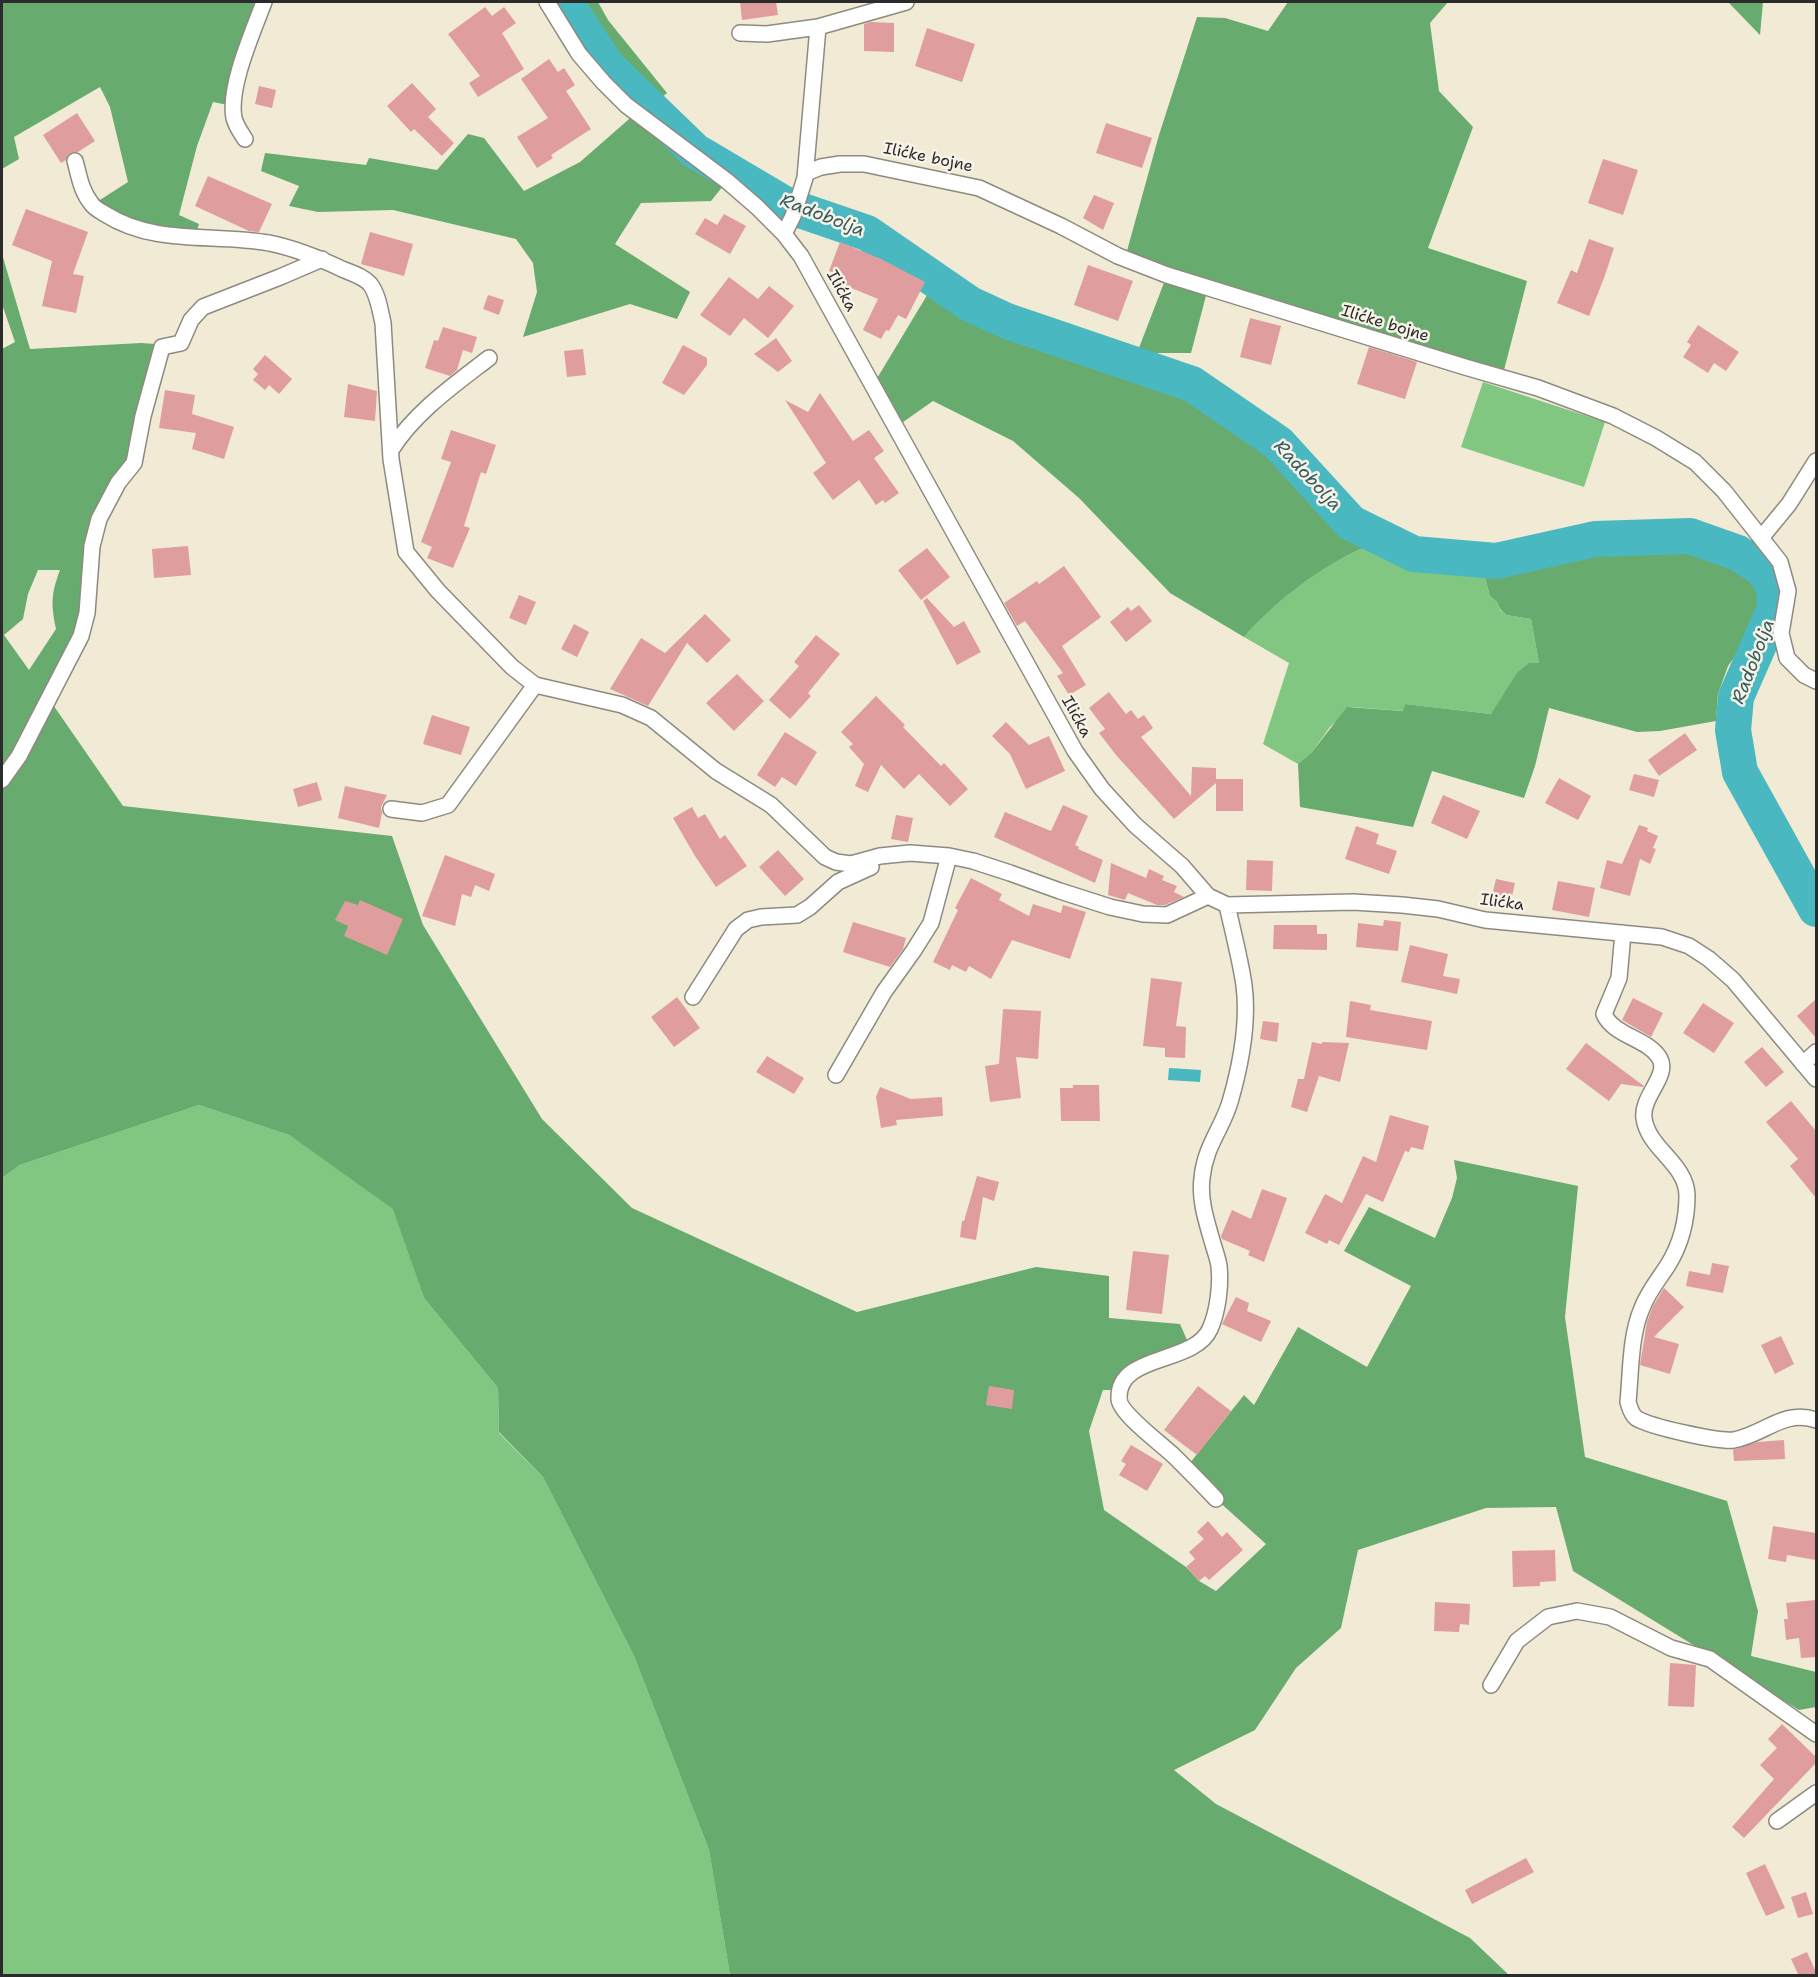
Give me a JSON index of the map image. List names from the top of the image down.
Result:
{
  "streets": {
    "street": ["Ilićke bojne", "Ilićka"]
  },
  "water": ["Radobolja"]
}
